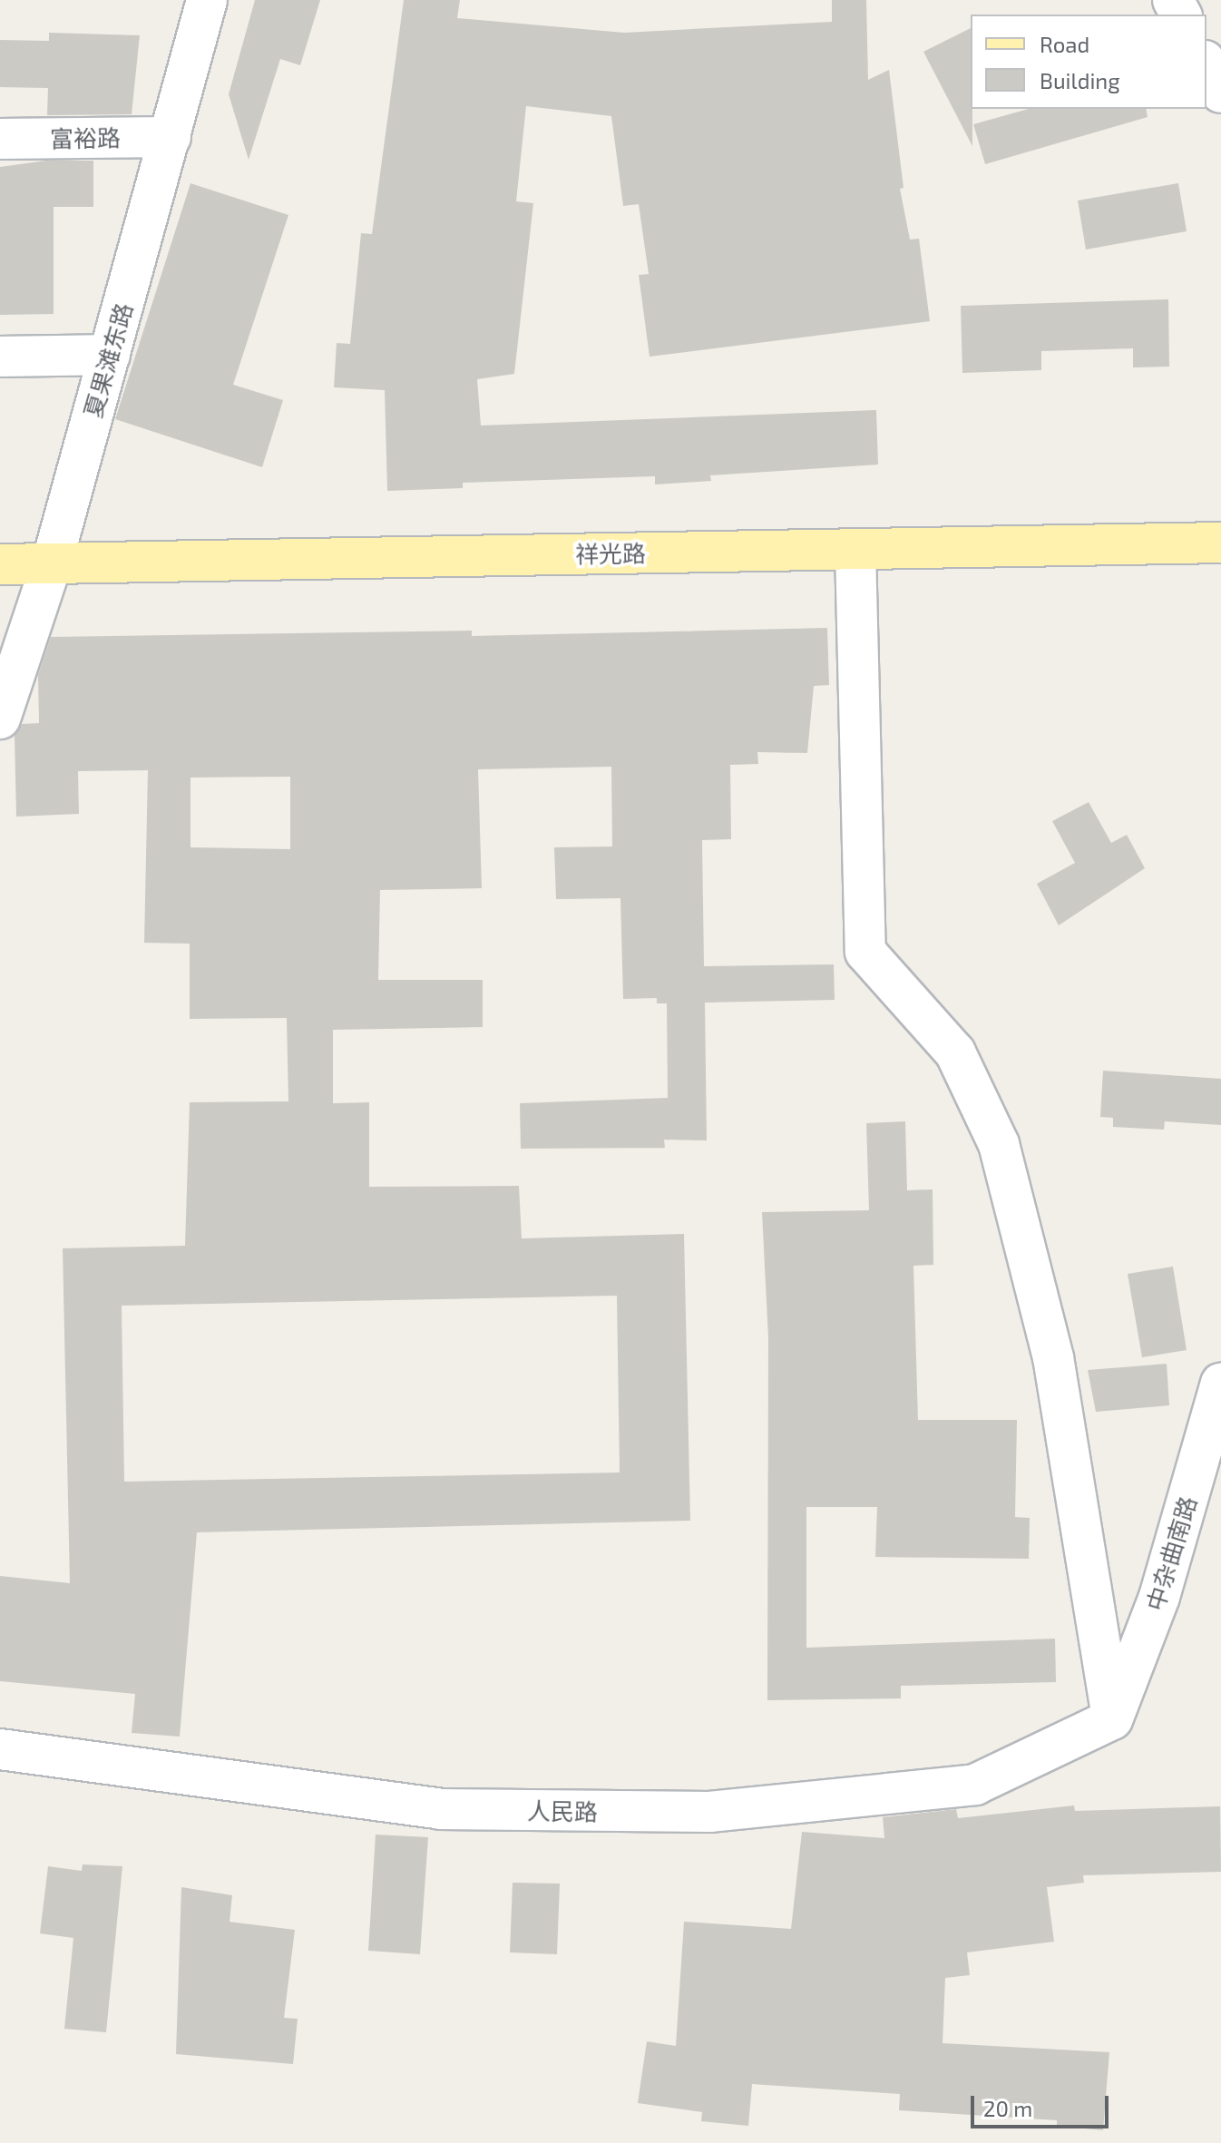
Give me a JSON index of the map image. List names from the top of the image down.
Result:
{
  "streets": {
    "main road": ["祥光路"],
    "street": [
      "富裕路",
      "夏果滩东路",
      "中杂曲南路",
      "人民路"
    ]
  },
  "crossings": [
    ["富裕路", "夏果滩东路"],
    ["夏果滩东路", "祥光路"],
    ["中杂曲南路", "人民路"]
  ],
  "legend": ["Road", "Building"],
  "scale_bar": "20 m"
}
